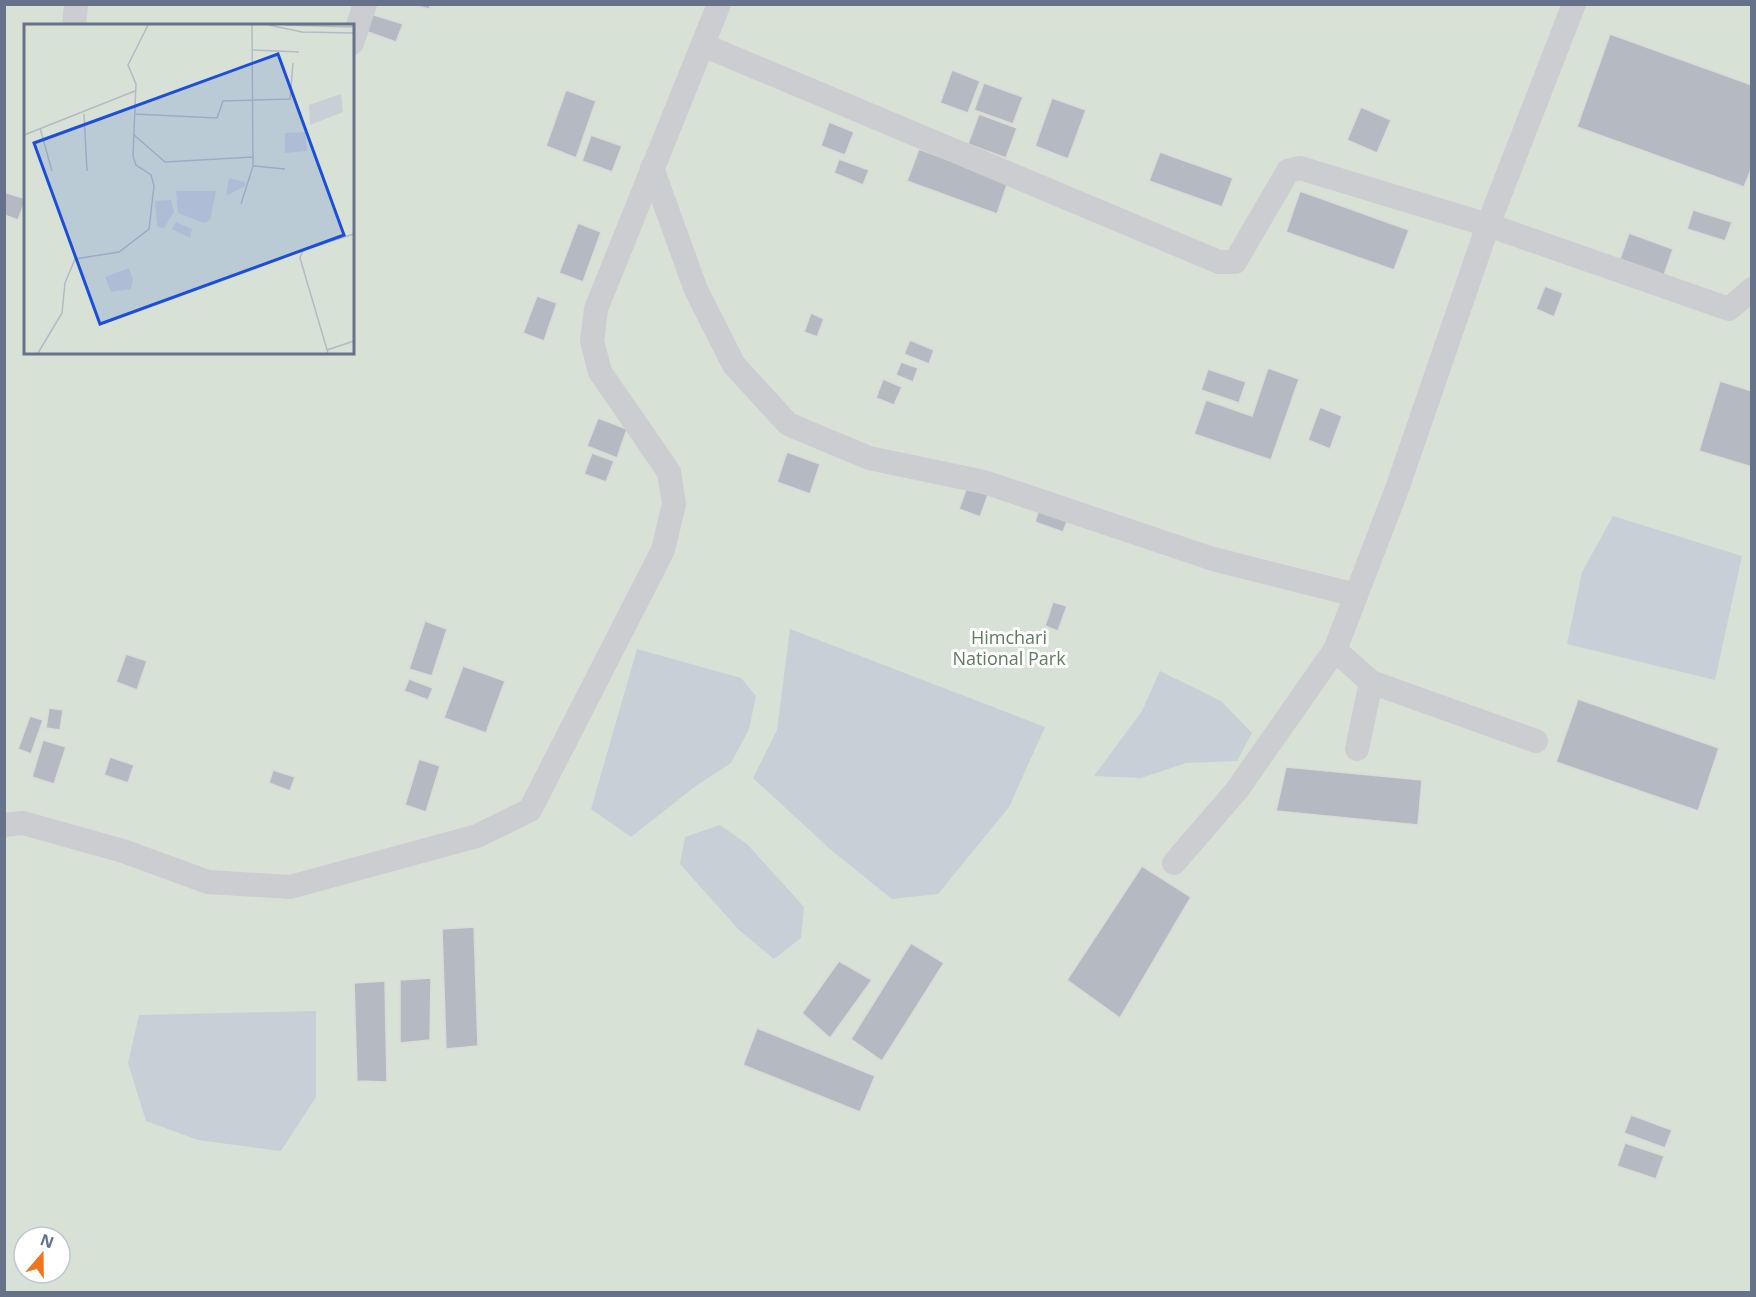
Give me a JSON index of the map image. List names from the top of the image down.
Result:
{
  "parks": ["Himchari National Park"],
  "north": "top"
}
